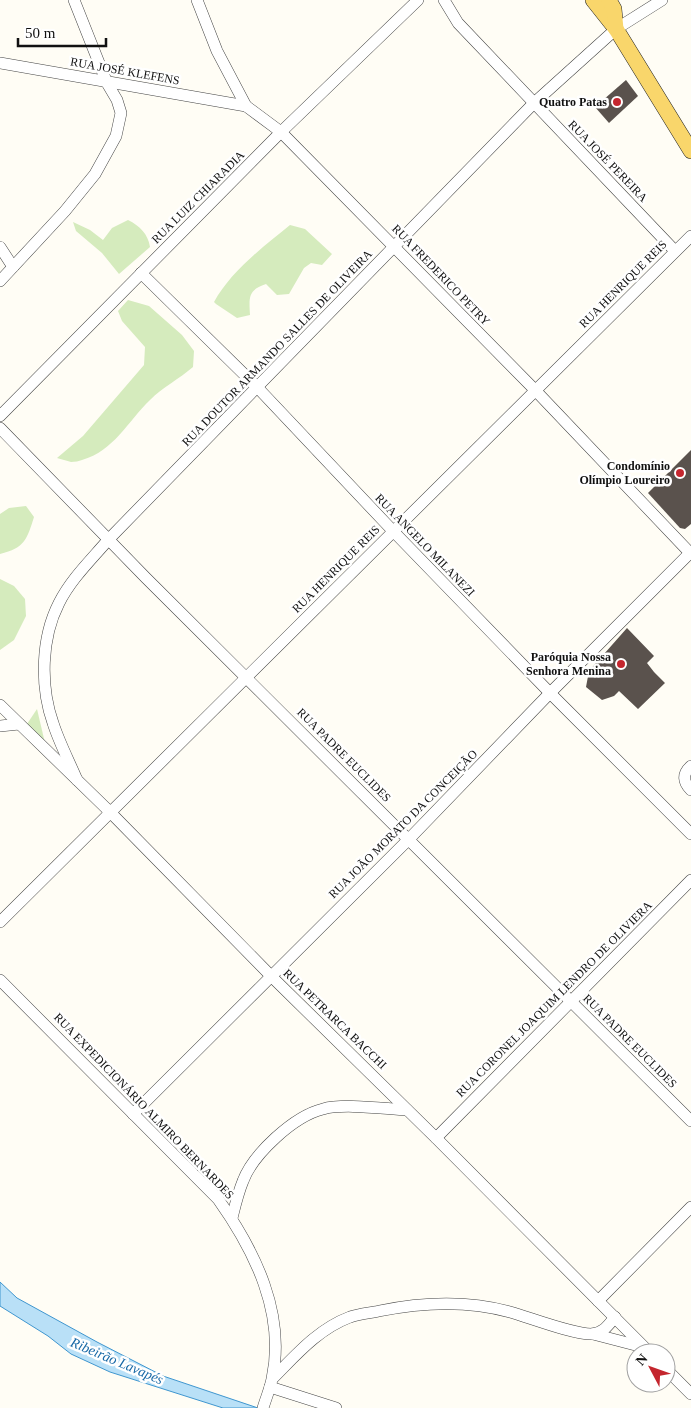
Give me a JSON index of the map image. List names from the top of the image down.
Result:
{
  "streets": {
    "street": [
      "RUA JOSÉ KLEFENS",
      "RUA JOSÉ PEREIRA",
      "RUA LUIZ CHIARADIA",
      "RUA FREDERICO PETRY",
      "RUA HENRIQUE REIS",
      "RUA DOUTOR ARMANDO SALLES DE OLIVEIRA",
      "RUA ANGELO MILANEZI",
      "RUA PADRE EUCLIDES",
      "RUA JOÃO MORATO DA CONCEIÇÃO",
      "RUA CORONEL JOAQUIM LENDRO DE OLIVIERA",
      "RUA PETRARCA BACCHI",
      "RUA EXPEDICIONÁRIO ALMIRO BERNARDES"
    ]
  },
  "crossings": [
    ["RUA JOSÉ KLEFENS", "RUA FREDERICO PETRY"],
    ["RUA JOSÉ PEREIRA", "RUA HENRIQUE REIS"],
    ["RUA JOSÉ PEREIRA", "RUA DOUTOR ARMANDO SALLES DE OLIVEIRA"],
    ["RUA LUIZ CHIARADIA", "RUA FREDERICO PETRY"],
    ["RUA LUIZ CHIARADIA", "RUA ANGELO MILANEZI"],
    ["RUA FREDERICO PETRY", "RUA HENRIQUE REIS"],
    ["RUA FREDERICO PETRY", "RUA DOUTOR ARMANDO SALLES DE OLIVEIRA"],
    ["RUA FREDERICO PETRY", "RUA JOÃO MORATO DA CONCEIÇÃO"],
    ["RUA HENRIQUE REIS", "RUA ANGELO MILANEZI"],
    ["RUA HENRIQUE REIS", "RUA PADRE EUCLIDES"],
    ["RUA HENRIQUE REIS", "RUA PETRARCA BACCHI"],
    ["RUA DOUTOR ARMANDO SALLES DE OLIVEIRA", "RUA ANGELO MILANEZI"],
    ["RUA DOUTOR ARMANDO SALLES DE OLIVEIRA", "RUA PADRE EUCLIDES"],
    ["RUA DOUTOR ARMANDO SALLES DE OLIVEIRA", "RUA PETRARCA BACCHI"],
    ["RUA ANGELO MILANEZI", "RUA JOÃO MORATO DA CONCEIÇÃO"],
    ["RUA PADRE EUCLIDES", "RUA JOÃO MORATO DA CONCEIÇÃO"],
    ["RUA PADRE EUCLIDES", "RUA CORONEL JOAQUIM LENDRO DE OLIVIERA"],
    ["RUA JOÃO MORATO DA CONCEIÇÃO", "RUA PETRARCA BACCHI"],
    ["RUA JOÃO MORATO DA CONCEIÇÃO", "RUA EXPEDICIONÁRIO ALMIRO BERNARDES"],
    ["RUA CORONEL JOAQUIM LENDRO DE OLIVIERA", "RUA PETRARCA BACCHI"]
  ],
  "water": ["Ribeirão Lavapés"],
  "places": ["Quatro Patas", "Condomínio Olímpio Loureiro", "Paróquia Nossa Senhora Menina"],
  "scale_bar": "50 m",
  "north": "top left"
}
